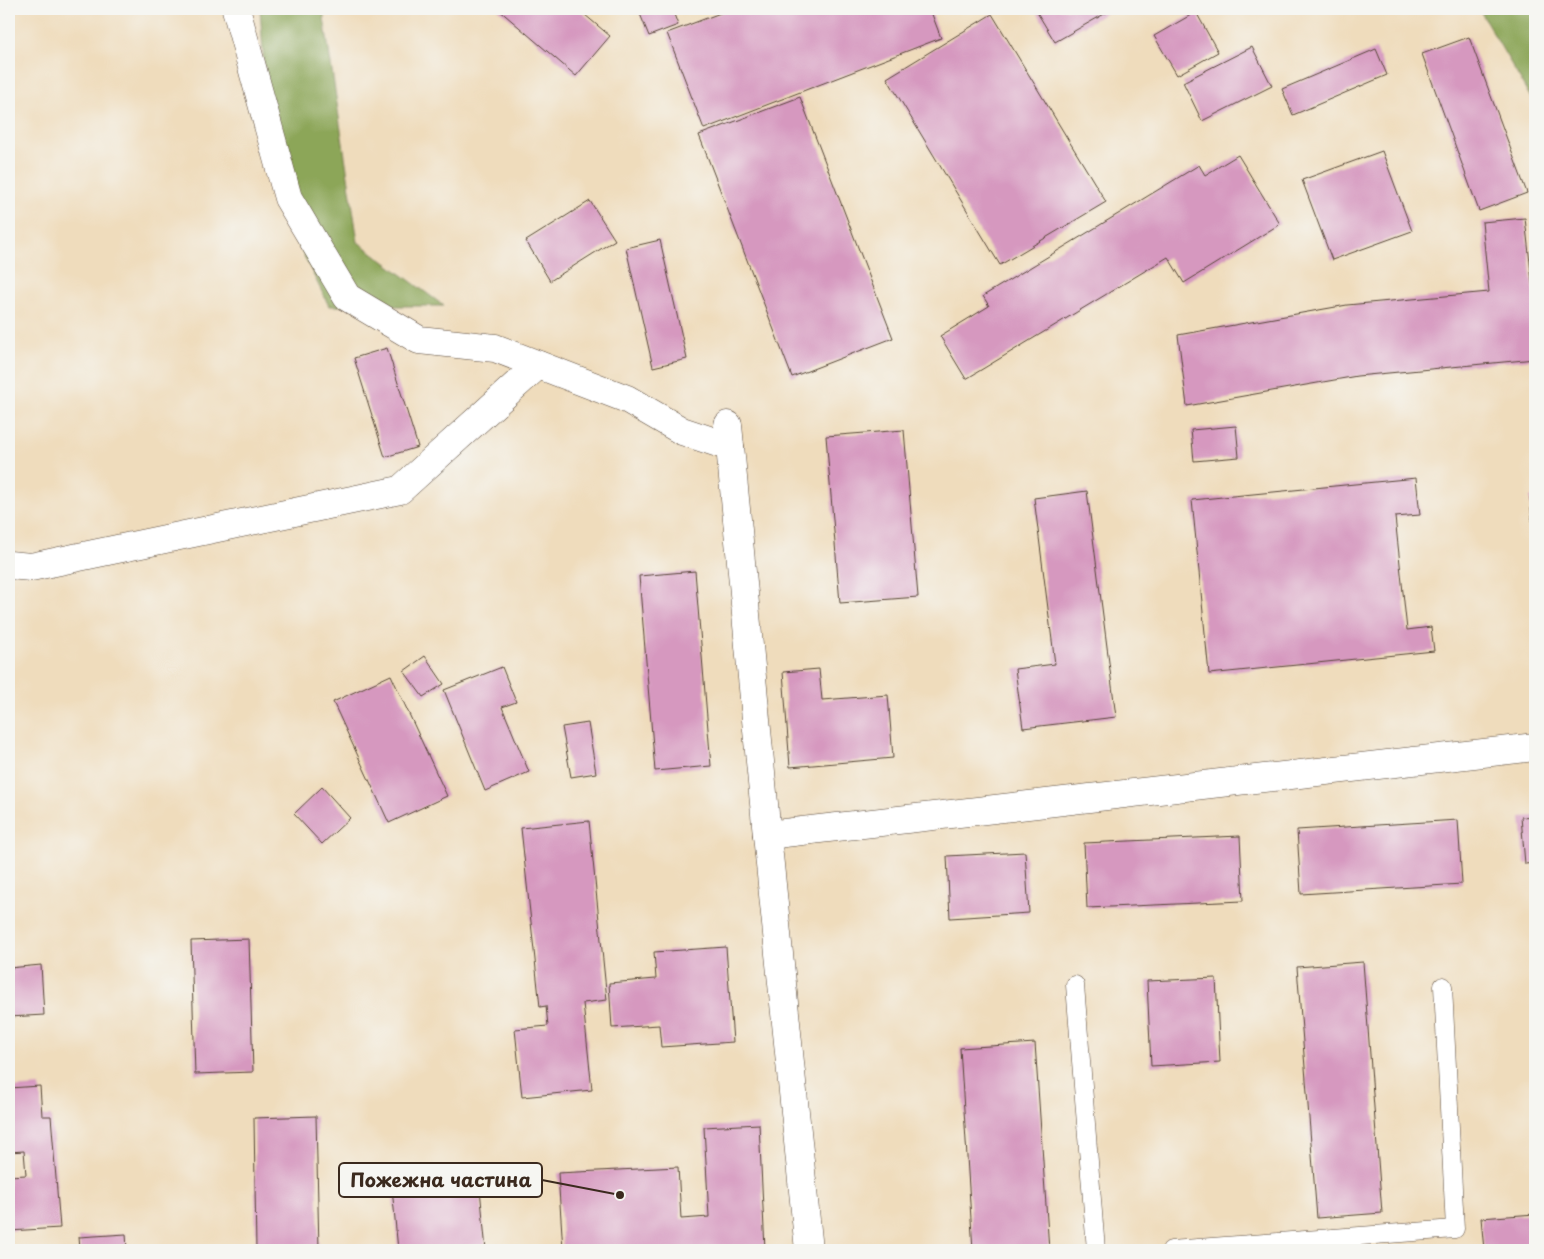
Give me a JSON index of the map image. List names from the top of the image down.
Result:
{
  "places": ["Пожежна частина"]
}
